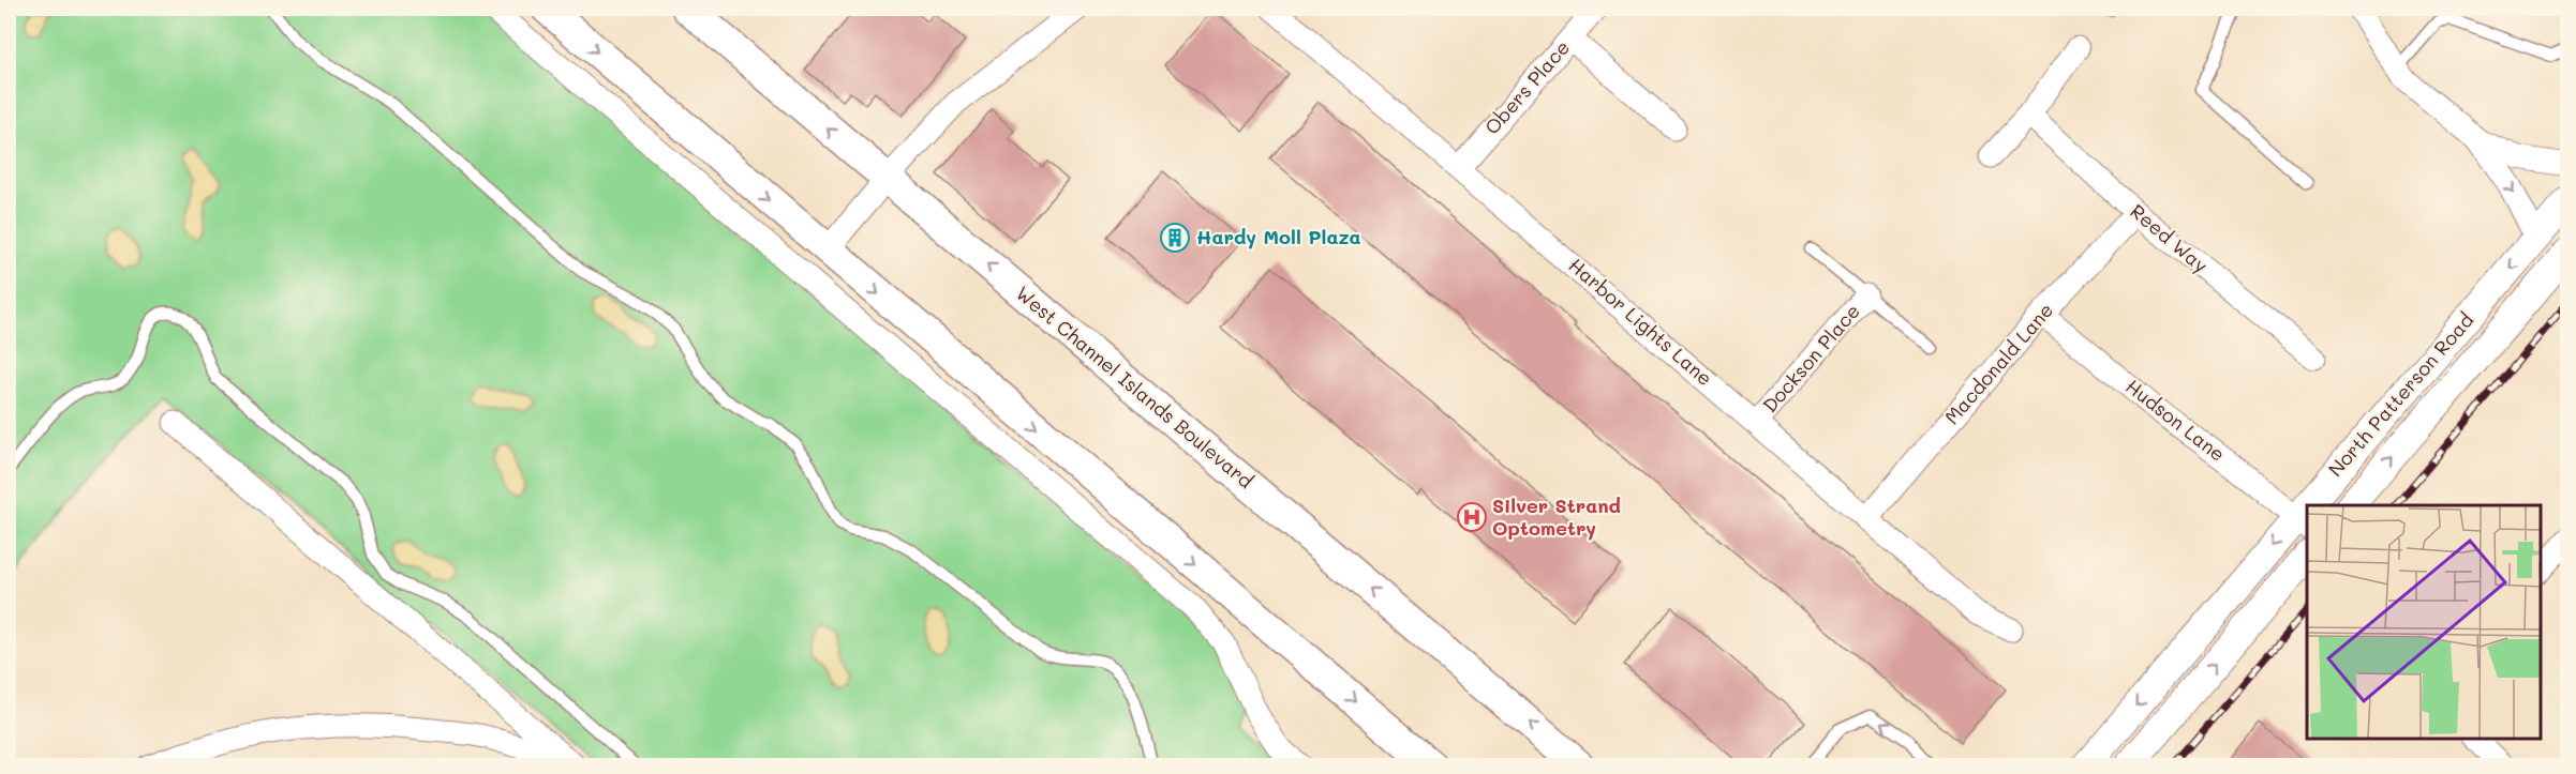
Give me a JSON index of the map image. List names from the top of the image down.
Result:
{
  "streets": {
    "main road": ["West Channel Islands Boulevard"],
    "street": [
      "Obers Place",
      "Reed Way",
      "Harbor Lights Lane",
      "Dockson Place",
      "Macdonald Lane",
      "North Patterson Road",
      "Hudson Lane"
    ]
  },
  "crossings": [
    ["Obers Place", "Harbor Lights Lane"],
    ["Reed Way", "Macdonald Lane"],
    ["Harbor Lights Lane", "Dockson Place"],
    ["Harbor Lights Lane", "Macdonald Lane"],
    ["Macdonald Lane", "Hudson Lane"],
    ["North Patterson Road", "Hudson Lane"]
  ],
  "places": {
    "building": ["Hardy Moll Plaza"],
    "hospital": ["Silver Strand Optometry"]
  }
}
